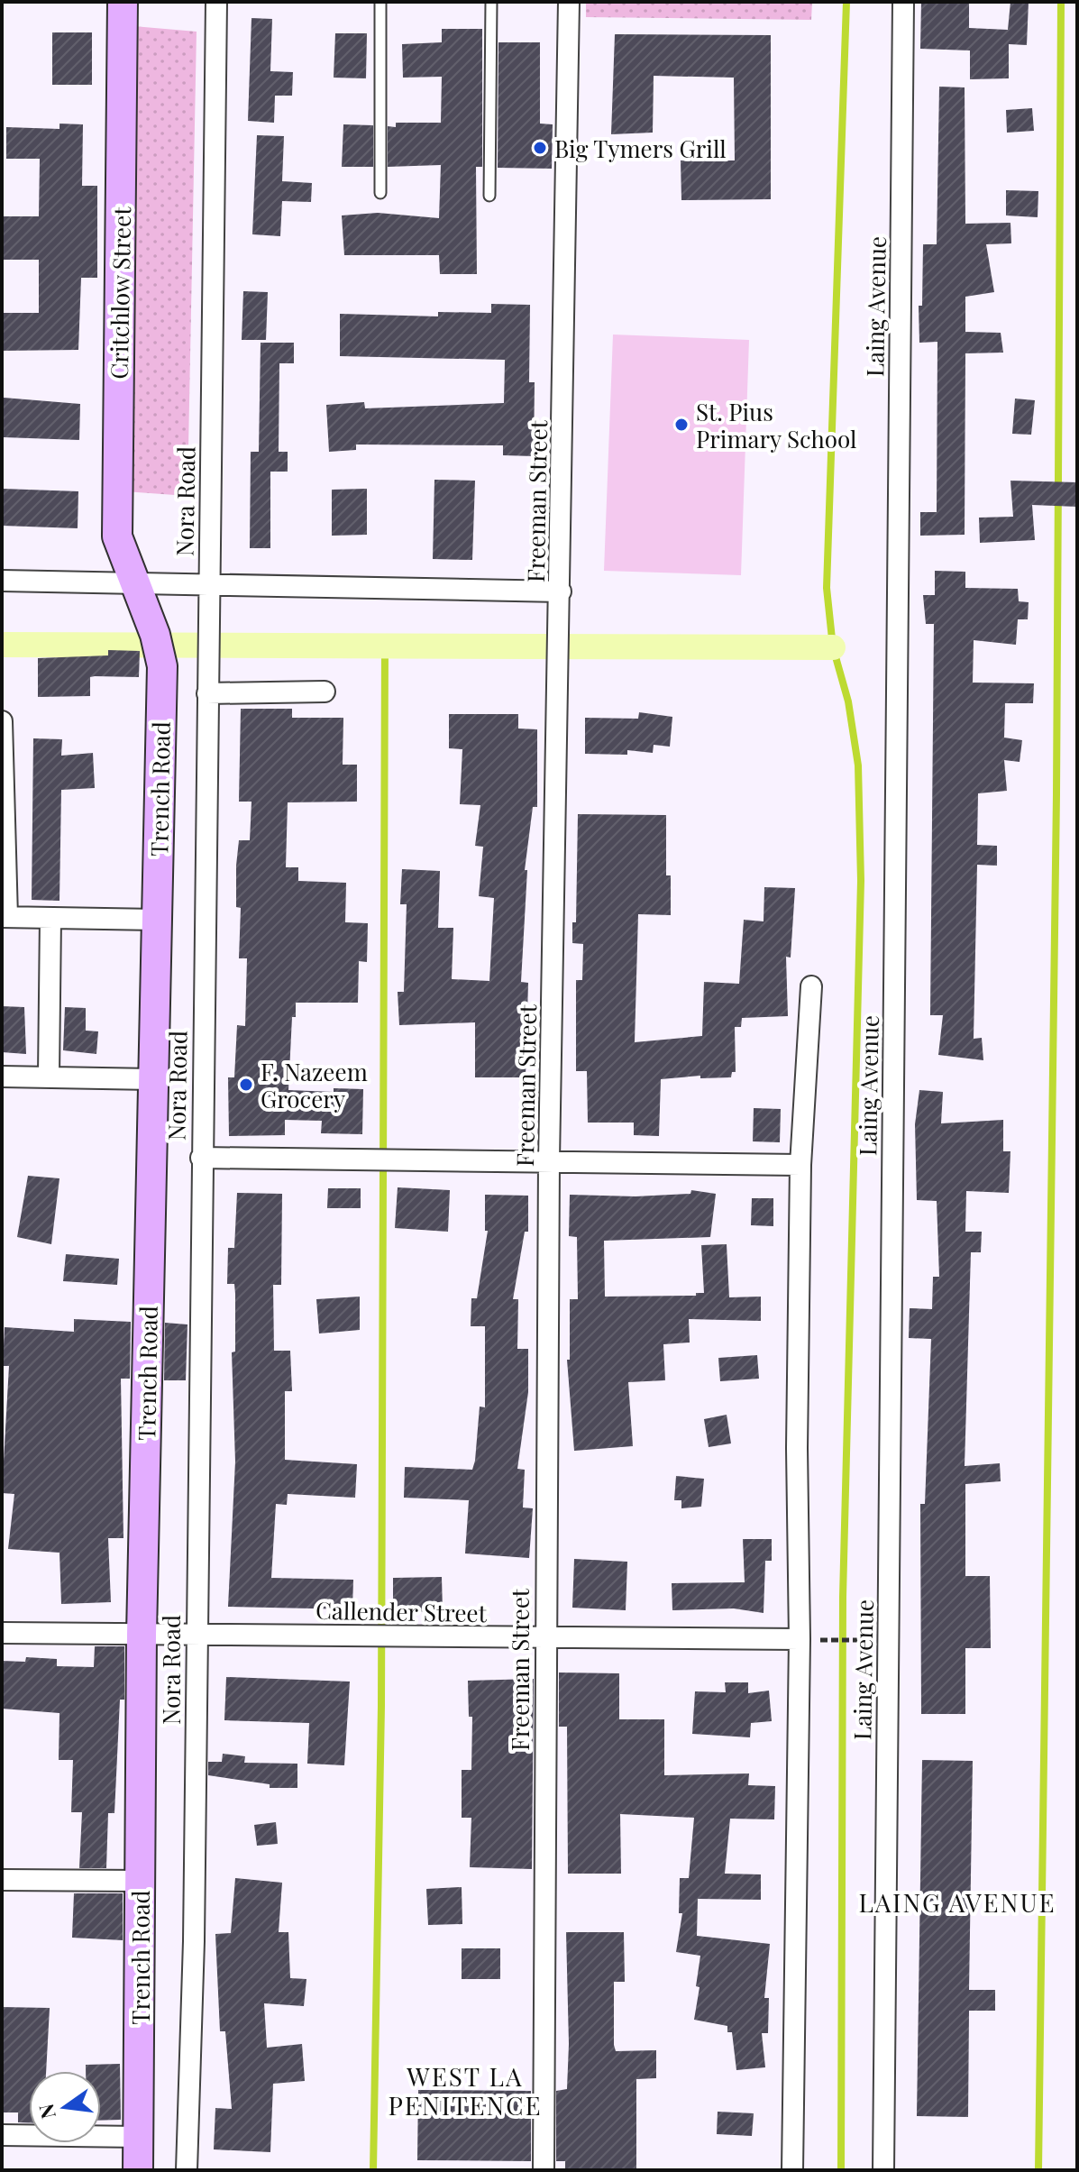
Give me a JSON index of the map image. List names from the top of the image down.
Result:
{
  "streets": {
    "street": [
      "Critchlow Street",
      "Laing Avenue",
      "Nora Road",
      "Freeman Street",
      "Trench Road",
      "Callender Street"
    ]
  },
  "crossings": [
    ["Critchlow Street", "Trench Road"],
    ["Nora Road", "Callender Street"],
    ["Freeman Street", "Callender Street"],
    ["Trench Road", "Callender Street"]
  ],
  "districts": ["LAING AVENUE", "WEST LA PENITENCE"],
  "places": ["Big Tymers Grill", "St. Pius Primary School", "F. Nazeem Grocery"],
  "north": "left"
}
